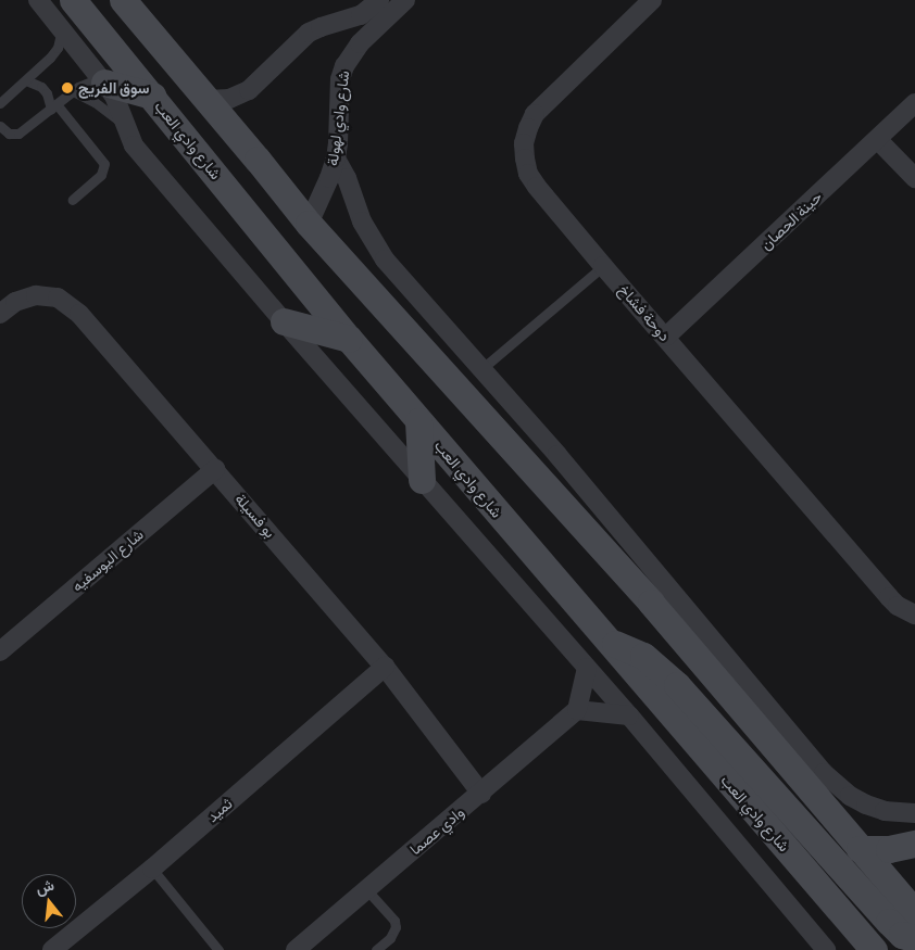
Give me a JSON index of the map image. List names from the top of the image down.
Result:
{
  "streets": {
    "street": [
      "شارع وادي لهولة",
      "شارع وادي العب",
      "حينة الحصان",
      "دوحة فشاخ",
      "بو فسيلة",
      "شارع اليوسفيه",
      "ثميد",
      "وادي عصما"
    ]
  },
  "crossings": [
    ["حينة الحصان", "دوحة فشاخ"],
    ["بو فسيلة", "شارع اليوسفيه"],
    ["بو فسيلة", "ثميد"],
    ["بو فسيلة", "وادي عصما"]
  ],
  "places": ["سوق الفريج"],
  "north": "top"
}
